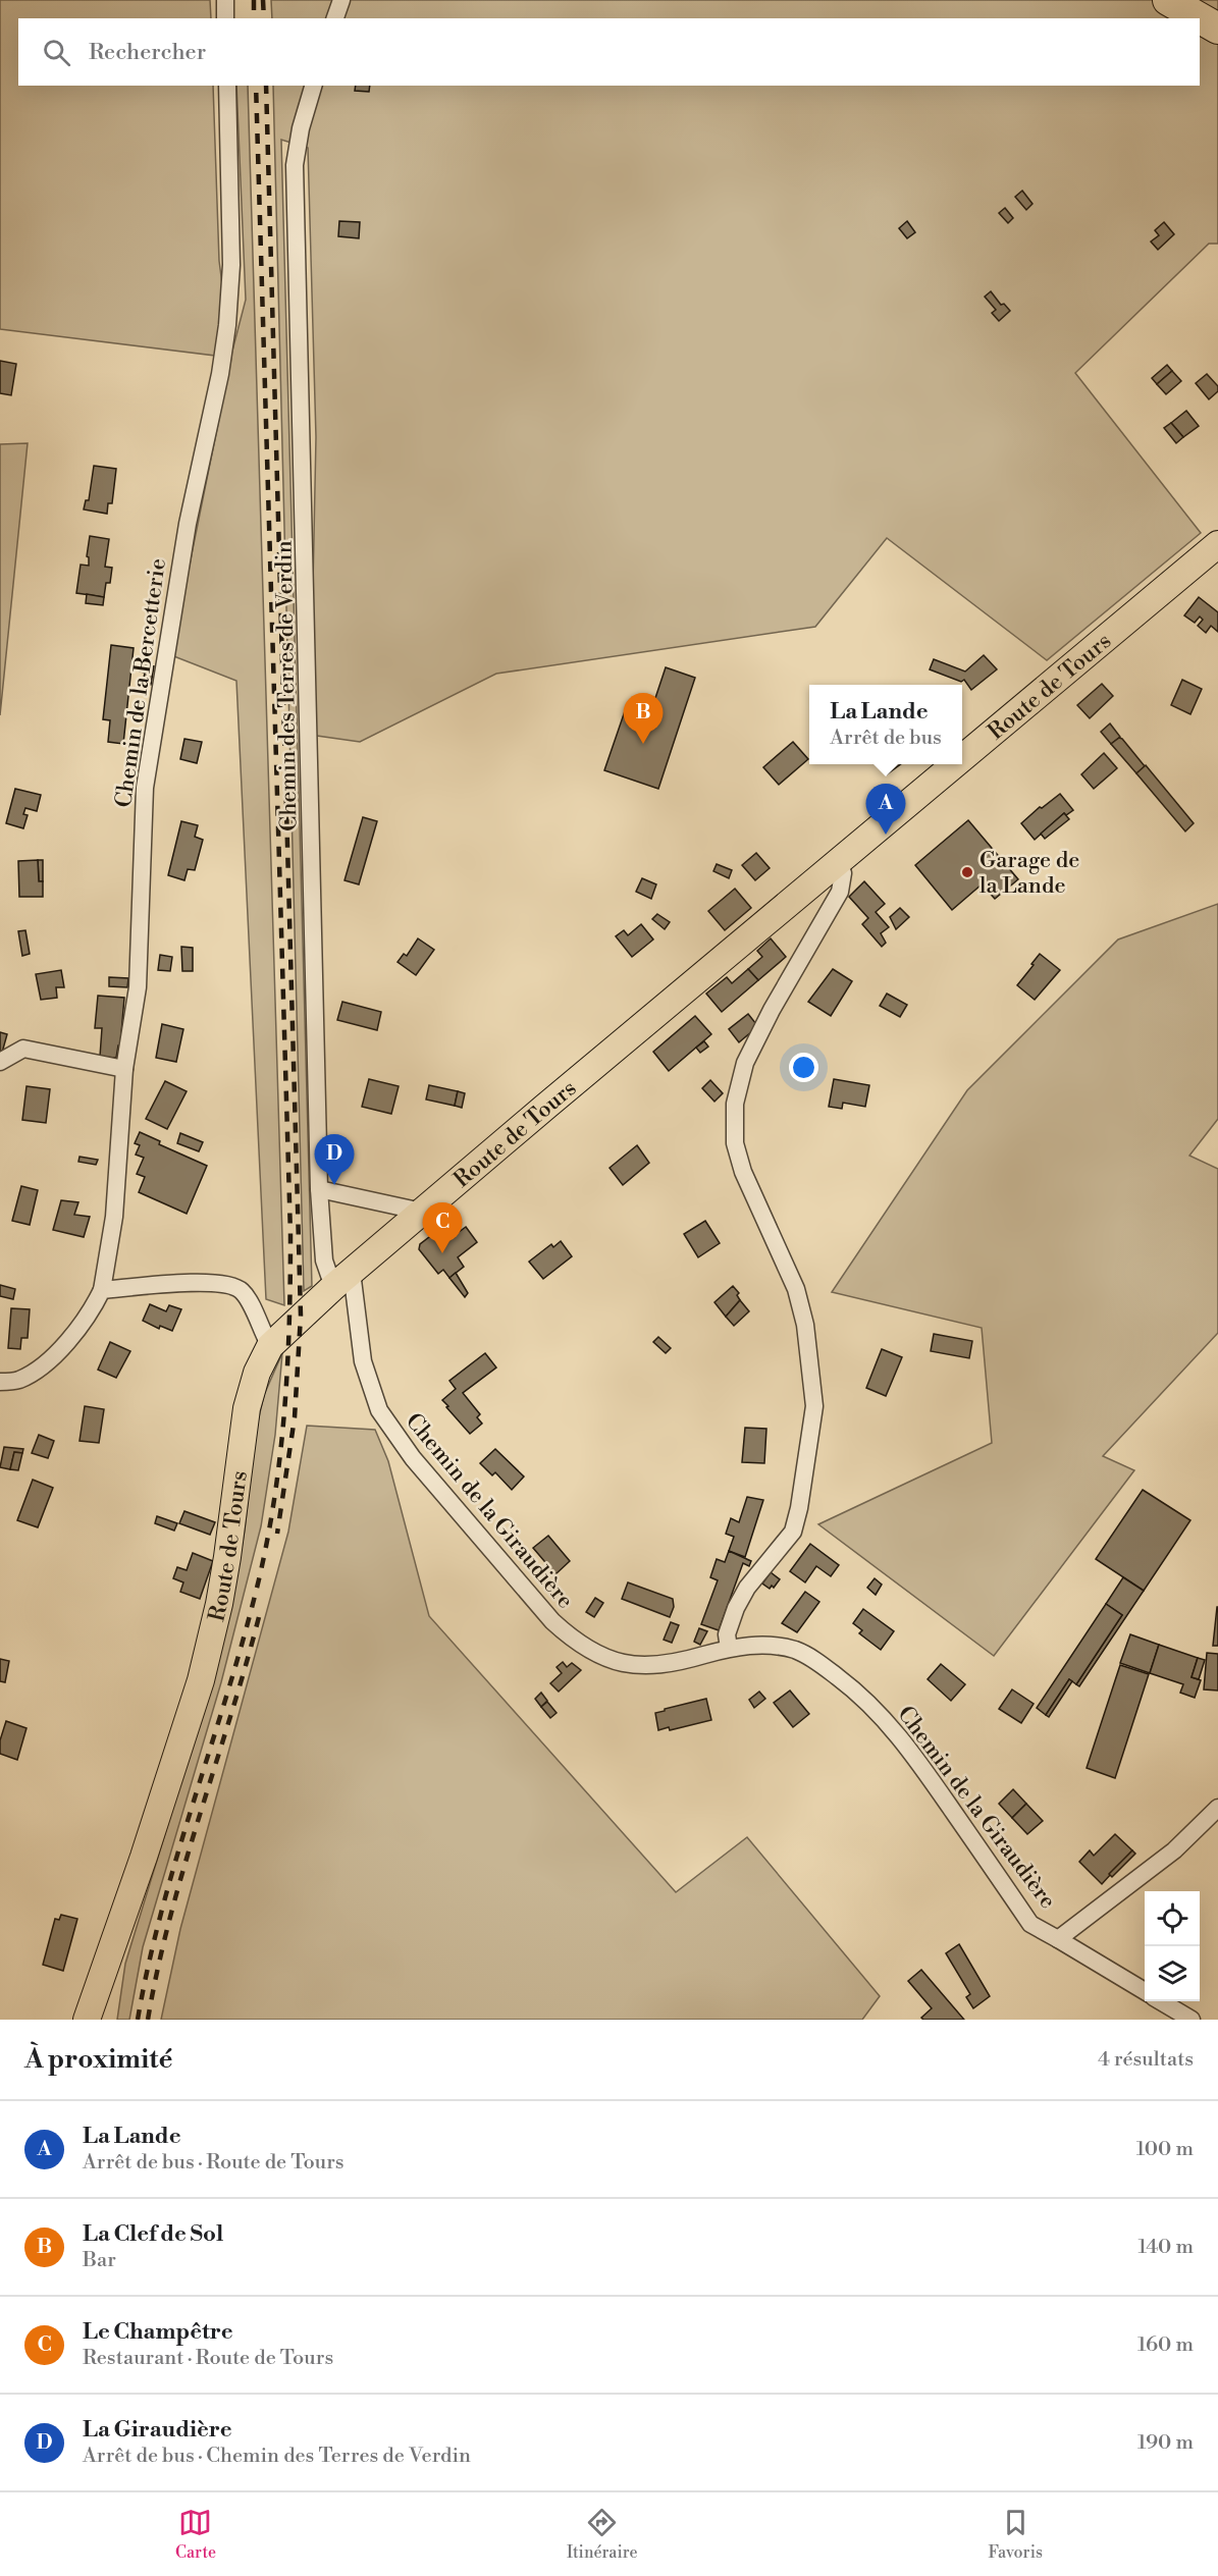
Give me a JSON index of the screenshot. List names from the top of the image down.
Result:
{
  "streets": {
    "main road": ["Route de Tours"],
    "street": ["Chemin de la Bercetterie", "Chemin des Terres de Verdin", "Chemin de la Giraudière"]
  },
  "crossings": [
    ["Route de Tours", "Chemin des Terres de Verdin"],
    ["Route de Tours", "Chemin de la Giraudière"],
    ["Chemin des Terres de Verdin", "Chemin de la Giraudière"]
  ],
  "places": ["Garage de la Lande"],
  "page": {
    "search": "Rechercher",
    "popup": ["La Lande", "Arrêt de bus"],
    "pins": [
      "B",
      "A",
      "D",
      "C"
    ],
    "heading": ["À proximité", "4 résultats"],
    "list": [
      {
        "mark": "A",
        "name": "La Lande",
        "note": "Arrêt de bus · Route de Tours",
        "value": "100 m"
      },
      {
        "mark": "B",
        "name": "La Clef de Sol",
        "note": "Bar",
        "value": "140 m"
      },
      {
        "mark": "C",
        "name": "Le Champêtre",
        "note": "Restaurant · Route de Tours",
        "value": "160 m"
      },
      {
        "mark": "D",
        "name": "La Giraudière",
        "note": "Arrêt de bus · Chemin des Terres de Verdin",
        "value": "190 m"
      }
    ],
    "nav": ["Carte", "Itinéraire", "Favoris"]
  }
}
